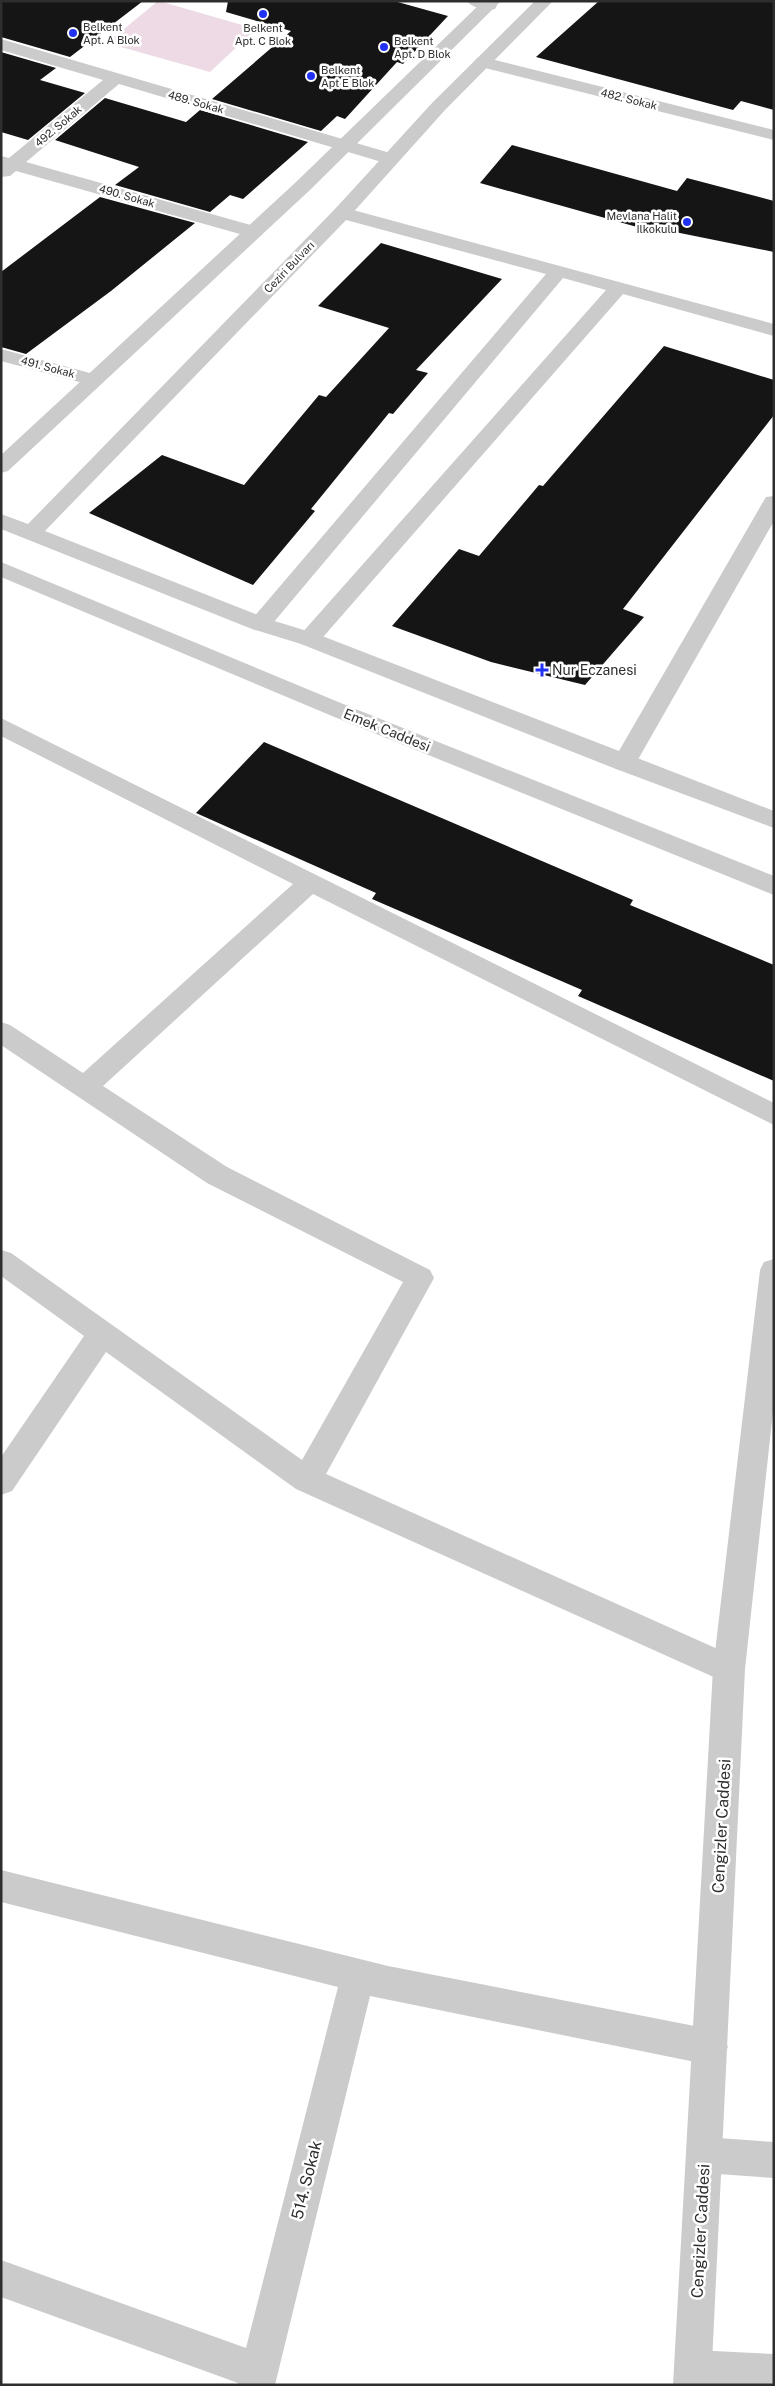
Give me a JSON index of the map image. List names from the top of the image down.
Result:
{
  "streets": {
    "street": [
      "482. Sokak",
      "489. Sokak",
      "492. Sokak",
      "490. Sokak",
      "Ceziri Bulvarı",
      "491. Sokak",
      "Emek Caddesi",
      "Cengizler Caddesi",
      "514. Sokak"
    ]
  },
  "crossings": [
    ["482. Sokak", "Ceziri Bulvarı"],
    ["489. Sokak", "492. Sokak"],
    ["489. Sokak", "Ceziri Bulvarı"],
    ["492. Sokak", "490. Sokak"]
  ],
  "places": {
    "other": [
      "Belkent Apt. C Blok",
      "Belkent Apt. A Blok",
      "Belkent Apt. D Blok",
      "Belkent Apt E Blok",
      "Mevlana Halit İlkokulu"
    ],
    "health": ["Nur Eczanesi"]
  }
}
